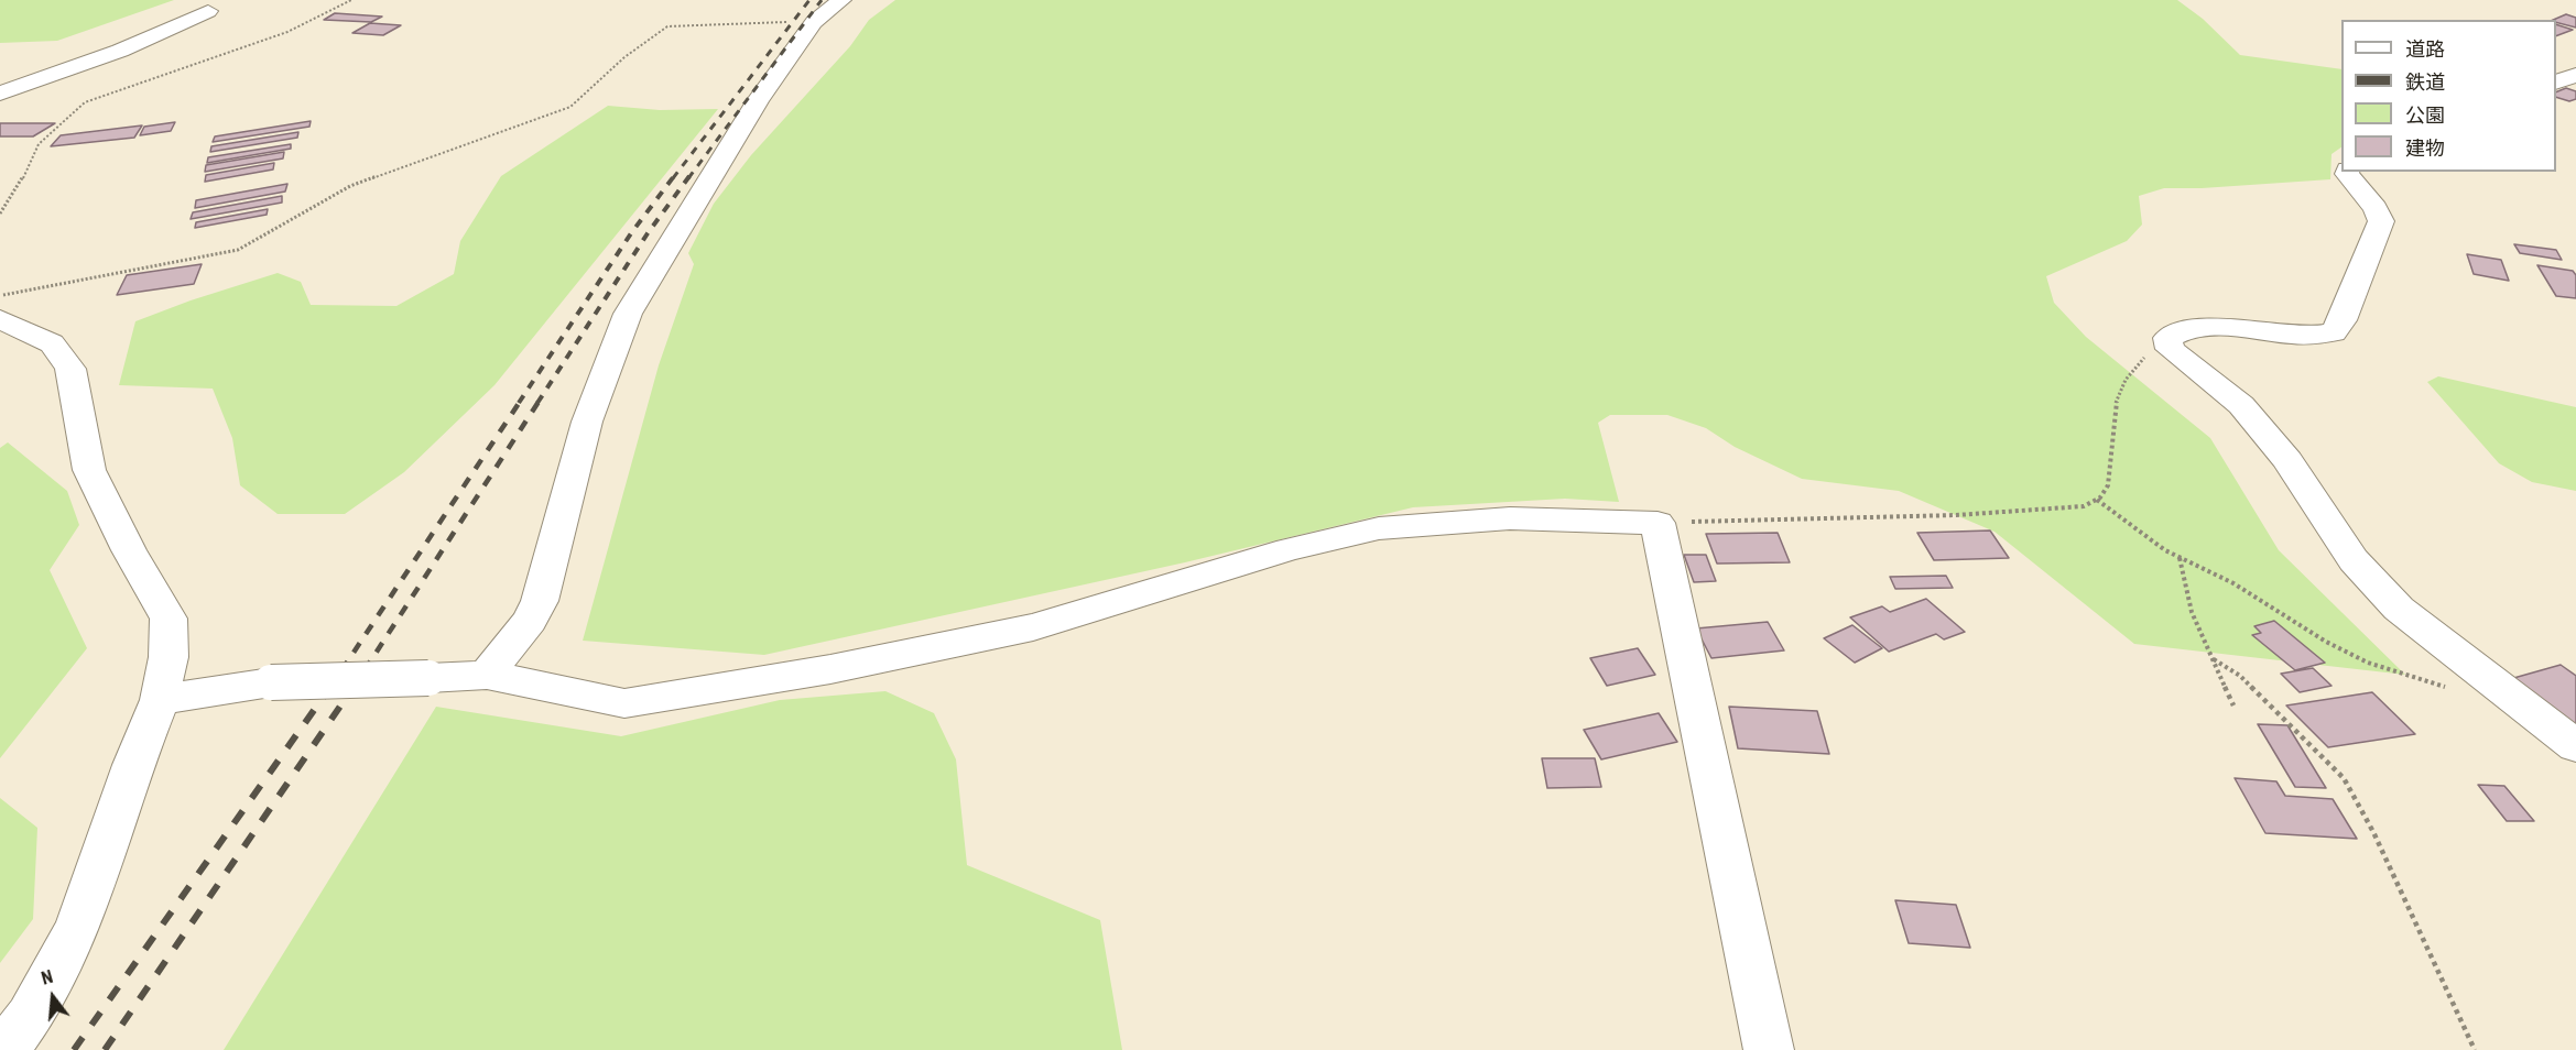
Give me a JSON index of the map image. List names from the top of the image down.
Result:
{
  "legend": [
    "道路",
    "鉄道",
    "公園",
    "建物"
  ],
  "north": "top"
}
